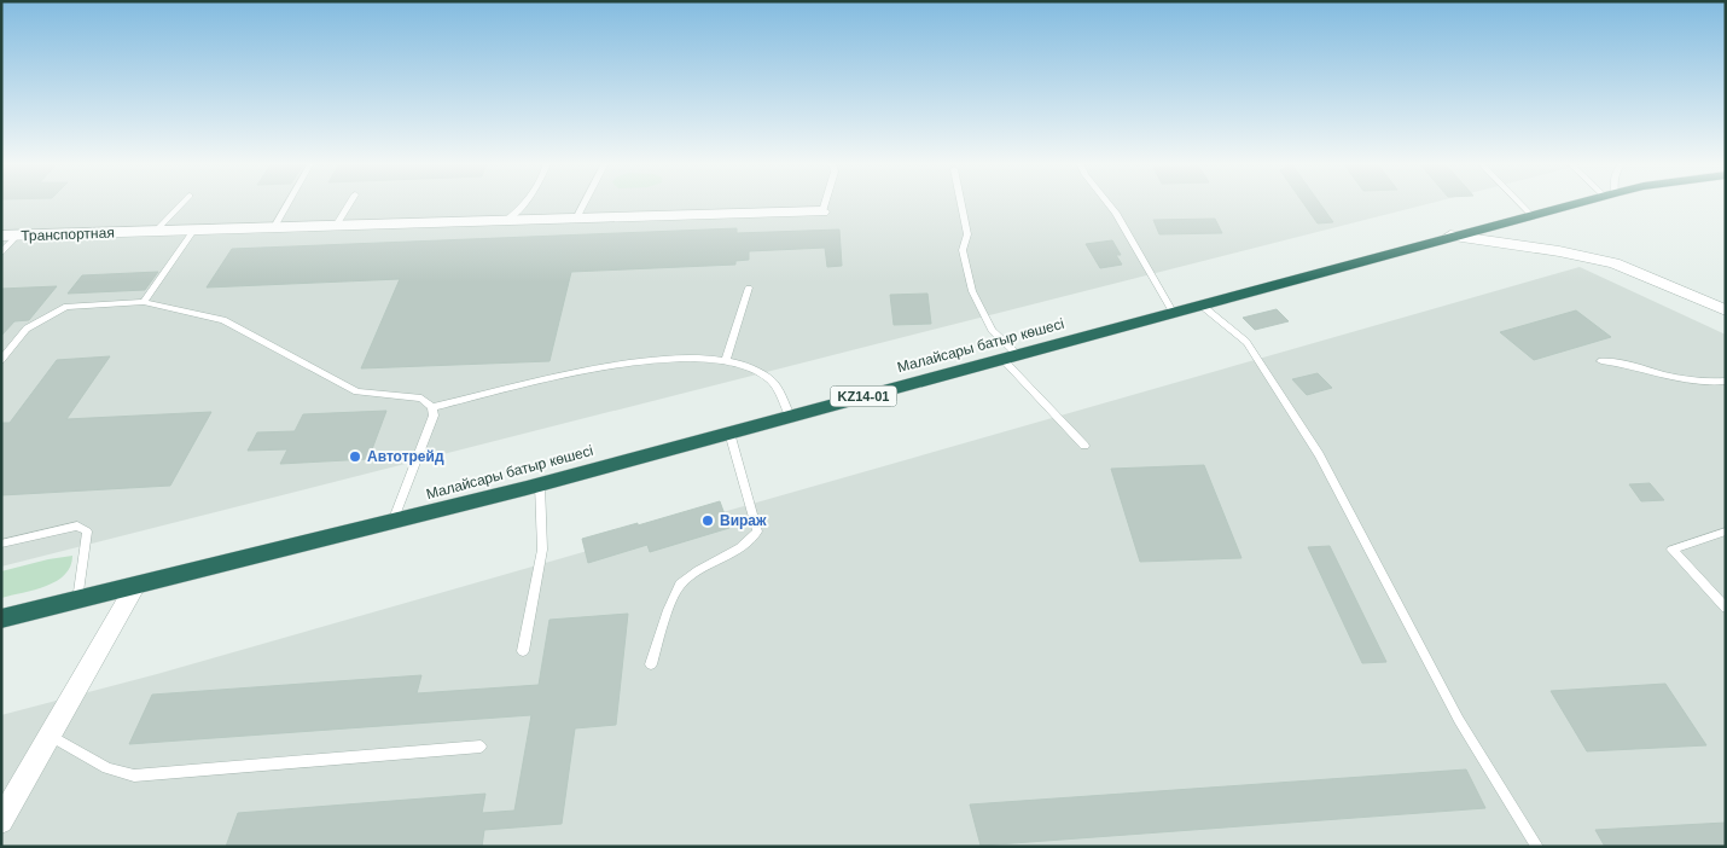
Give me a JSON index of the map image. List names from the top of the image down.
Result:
{
  "streets": {
    "highway": ["Малайсары батыр көшесі", "KZ14-01"],
    "street": ["Транспортная"]
  },
  "places": ["Автотрейд", "Вираж"]
}
